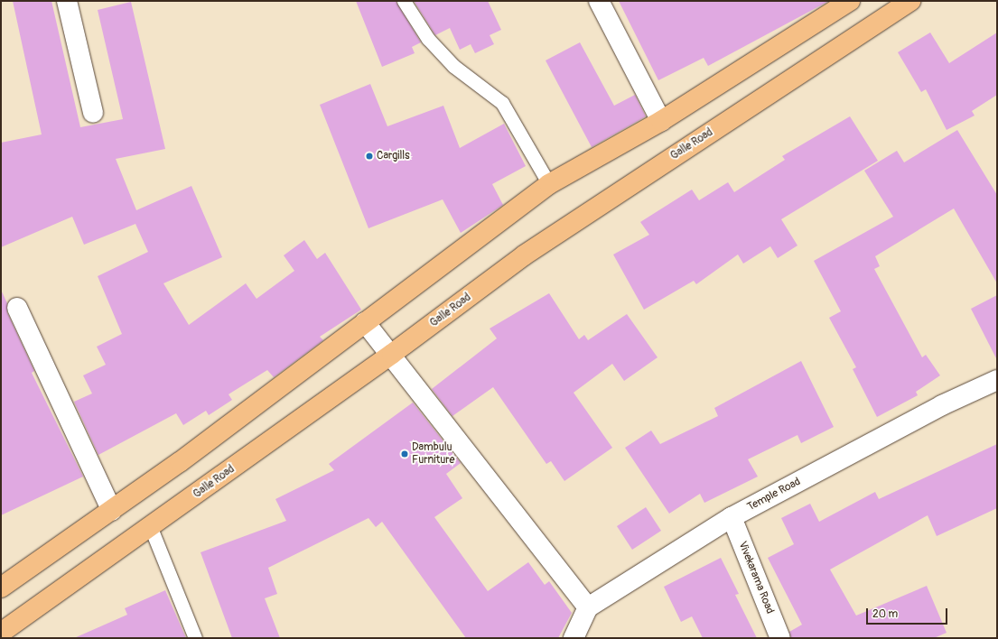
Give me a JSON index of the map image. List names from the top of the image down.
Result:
{
  "streets": {
    "highway": ["Galle Road"],
    "street": ["Temple Road", "Vivekarama Road"]
  },
  "crossings": [
    ["Temple Road", "Vivekarama Road"]
  ],
  "places": ["Cargills", "Dambulu Furniture"],
  "scale_bar": "20 m"
}
